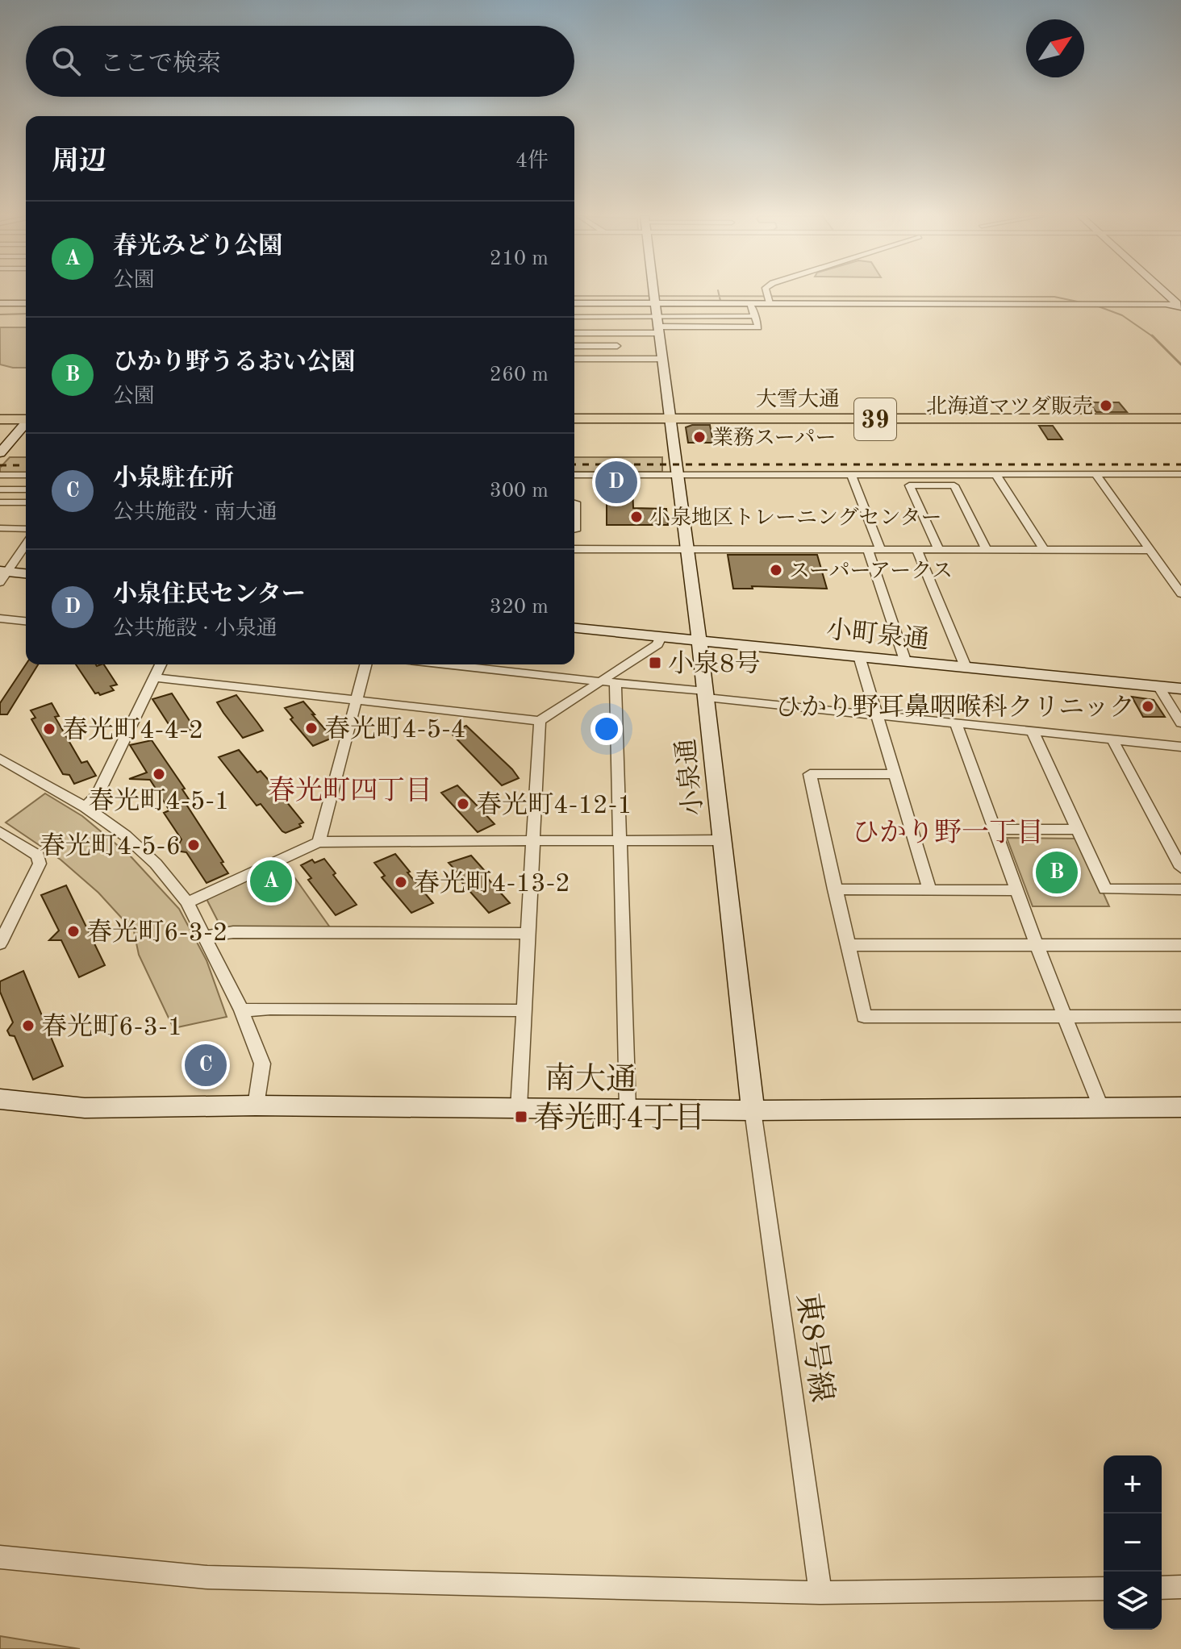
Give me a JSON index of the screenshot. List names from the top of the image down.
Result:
{
  "streets": {
    "highway": ["大雪大通", "39"],
    "street": [
      "小町泉通",
      "小泉通",
      "南大通",
      "東8号線"
    ]
  },
  "crossings": [
    ["大雪大通", "小泉通"],
    ["小町泉通", "小泉通"],
    ["小泉通", "南大通"],
    ["小泉通", "東8号線"],
    ["南大通", "東8号線"]
  ],
  "districts": ["春光町四丁目", "ひかり野一丁目"],
  "places": {
    "other": [
      "北海道マツダ販売",
      "業務スーパー",
      "小泉地区トレーニングセンター",
      "スーパーアークス",
      "ひかり野耳鼻咽喉科クリニック",
      "春光町4-5-4",
      "春光町4-4-2",
      "春光町4-5-1",
      "春光町4-12-1",
      "春光町4-5-6",
      "春光町4-13-2",
      "春光町6-3-2",
      "春光町6-3-1"
    ],
    "transit": ["小泉8号", "春光町4丁目"]
  },
  "north": "top right",
  "page": {
    "search": "ここで検索",
    "heading": ["周辺", "4件"],
    "list": [
      {
        "mark": "A",
        "name": "春光みどり公園",
        "note": "公園",
        "value": "210 m"
      },
      {
        "mark": "B",
        "name": "ひかり野うるおい公園",
        "note": "公園",
        "value": "260 m"
      },
      {
        "mark": "C",
        "name": "小泉駐在所",
        "note": "公共施設 · 南大通",
        "value": "300 m"
      },
      {
        "mark": "D",
        "name": "小泉住民センター",
        "note": "公共施設 · 小泉通",
        "value": "320 m"
      }
    ],
    "pins": [
      "D",
      "B",
      "A",
      "C"
    ],
    "map_buttons": ["+", "−"]
  }
}
